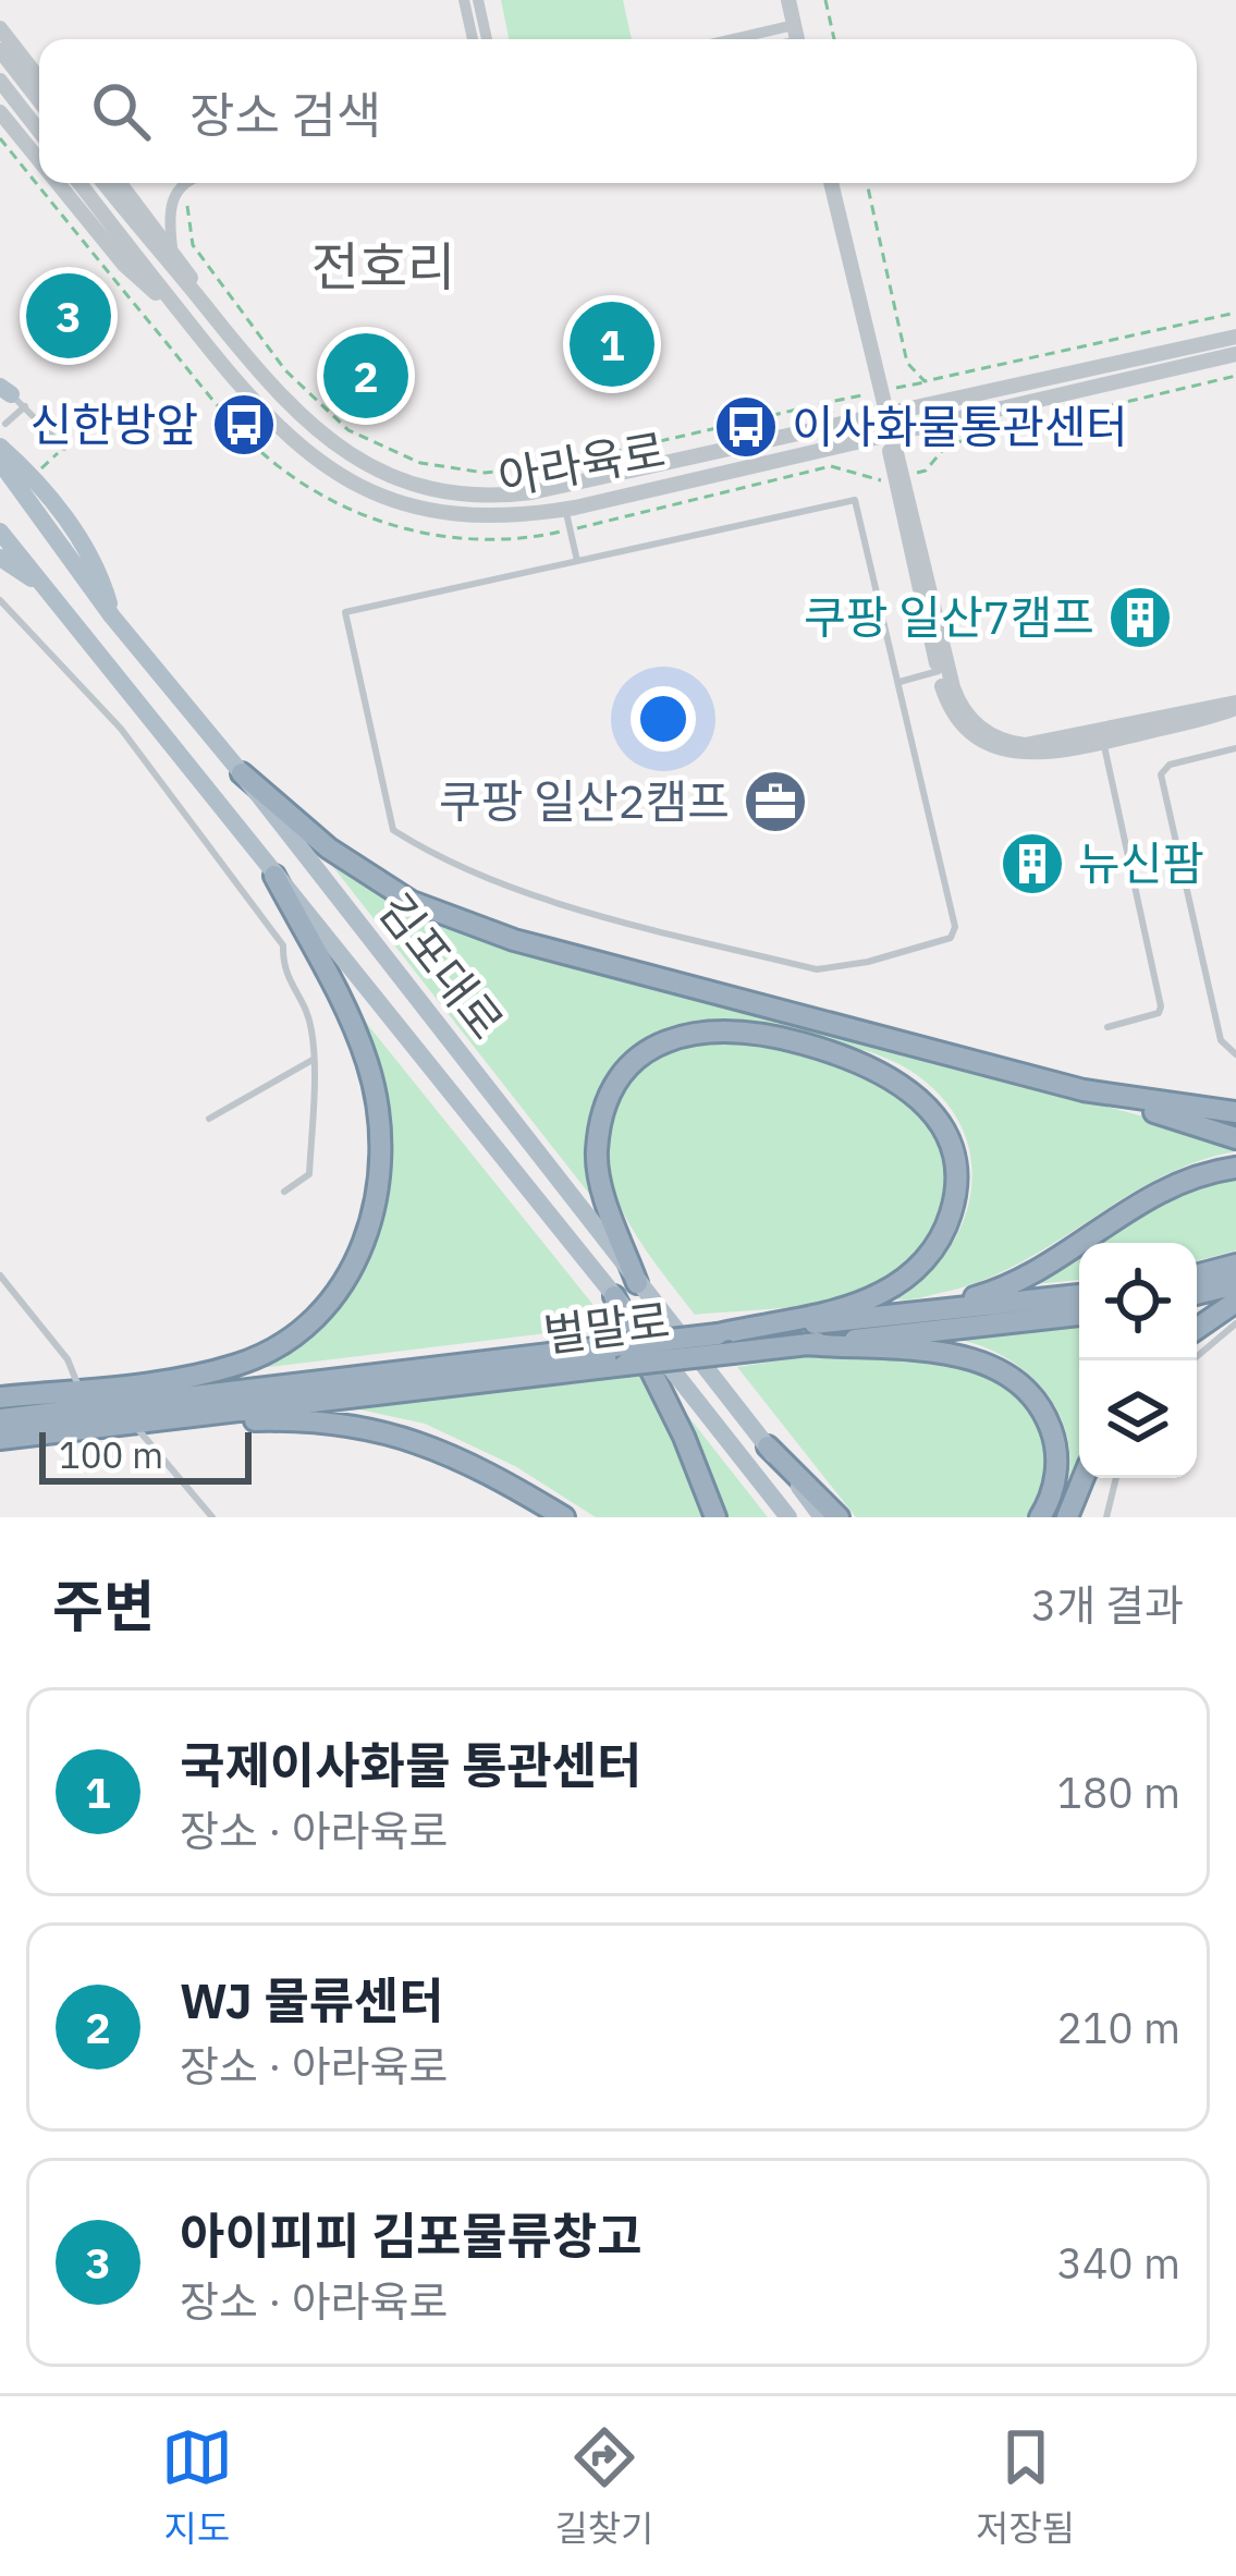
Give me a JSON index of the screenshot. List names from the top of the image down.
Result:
{
  "streets": {
    "highway": ["벌말로"],
    "main road": ["김포대로"],
    "street": ["아라육로"]
  },
  "districts": ["전호리"],
  "places": {
    "bus stop": ["신한방앞", "이사화물통관센터"],
    "building": ["쿠팡 일산7캠프", "뉴신팜"],
    "office": ["쿠팡 일산2캠프"]
  },
  "scale_bar": "100 m",
  "page": {
    "search": "장소 검색",
    "pins": ["3", "1", "2"],
    "scale": "100 m",
    "heading": ["주변", "3개 결과"],
    "list": [
      {
        "mark": "1",
        "name": "국제이사화물 통관센터",
        "note": "장소 · 아라육로",
        "value": "180 m"
      },
      {
        "mark": "2",
        "name": "WJ 물류센터",
        "note": "장소 · 아라육로",
        "value": "210 m"
      },
      {
        "mark": "3",
        "name": "아이피피 김포물류창고",
        "note": "장소 · 아라육로",
        "value": "340 m"
      }
    ],
    "nav": ["지도", "길찾기", "저장됨"]
  }
}
